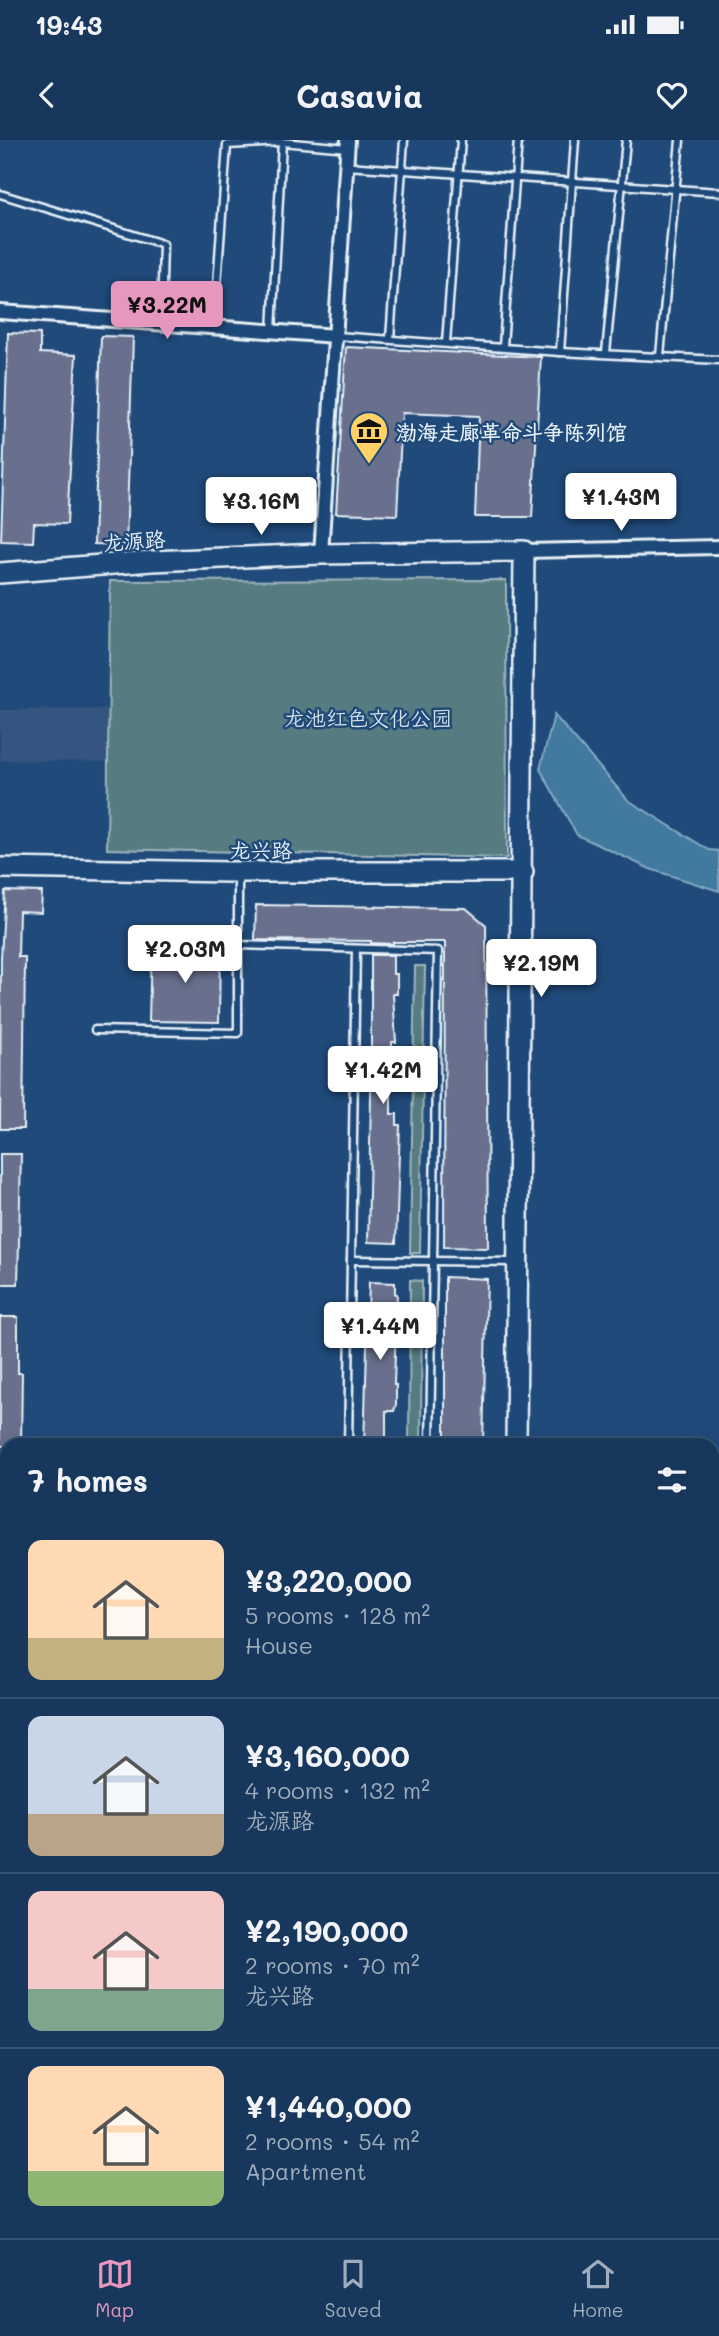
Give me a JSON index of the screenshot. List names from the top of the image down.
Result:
{
  "streets": {
    "street": ["龙源路", "龙兴路"]
  },
  "parks": ["龙池红色文化公园"],
  "places": {
    "museum": ["渤海走廊革命斗争陈列馆"]
  },
  "page": {
    "status": "19:43",
    "header": "Casavia",
    "price": [
      "¥3.22M",
      "¥1.43M",
      "¥3.16M",
      "¥2.03M",
      "¥2.19M",
      "¥1.42M",
      "¥1.44M"
    ],
    "heading": "7 homes",
    "list": [
      {
        "name": "¥3,220,000",
        "note": "5 rooms · 128 m² · House"
      },
      {
        "name": "¥3,160,000",
        "note": "4 rooms · 132 m² · 龙源路"
      },
      {
        "name": "¥2,190,000",
        "note": "2 rooms · 70 m² · 龙兴路"
      },
      {
        "name": "¥1,440,000",
        "note": "2 rooms · 54 m² · Apartment"
      }
    ],
    "tabs": ["Map", "Saved", "Home"]
  }
}
